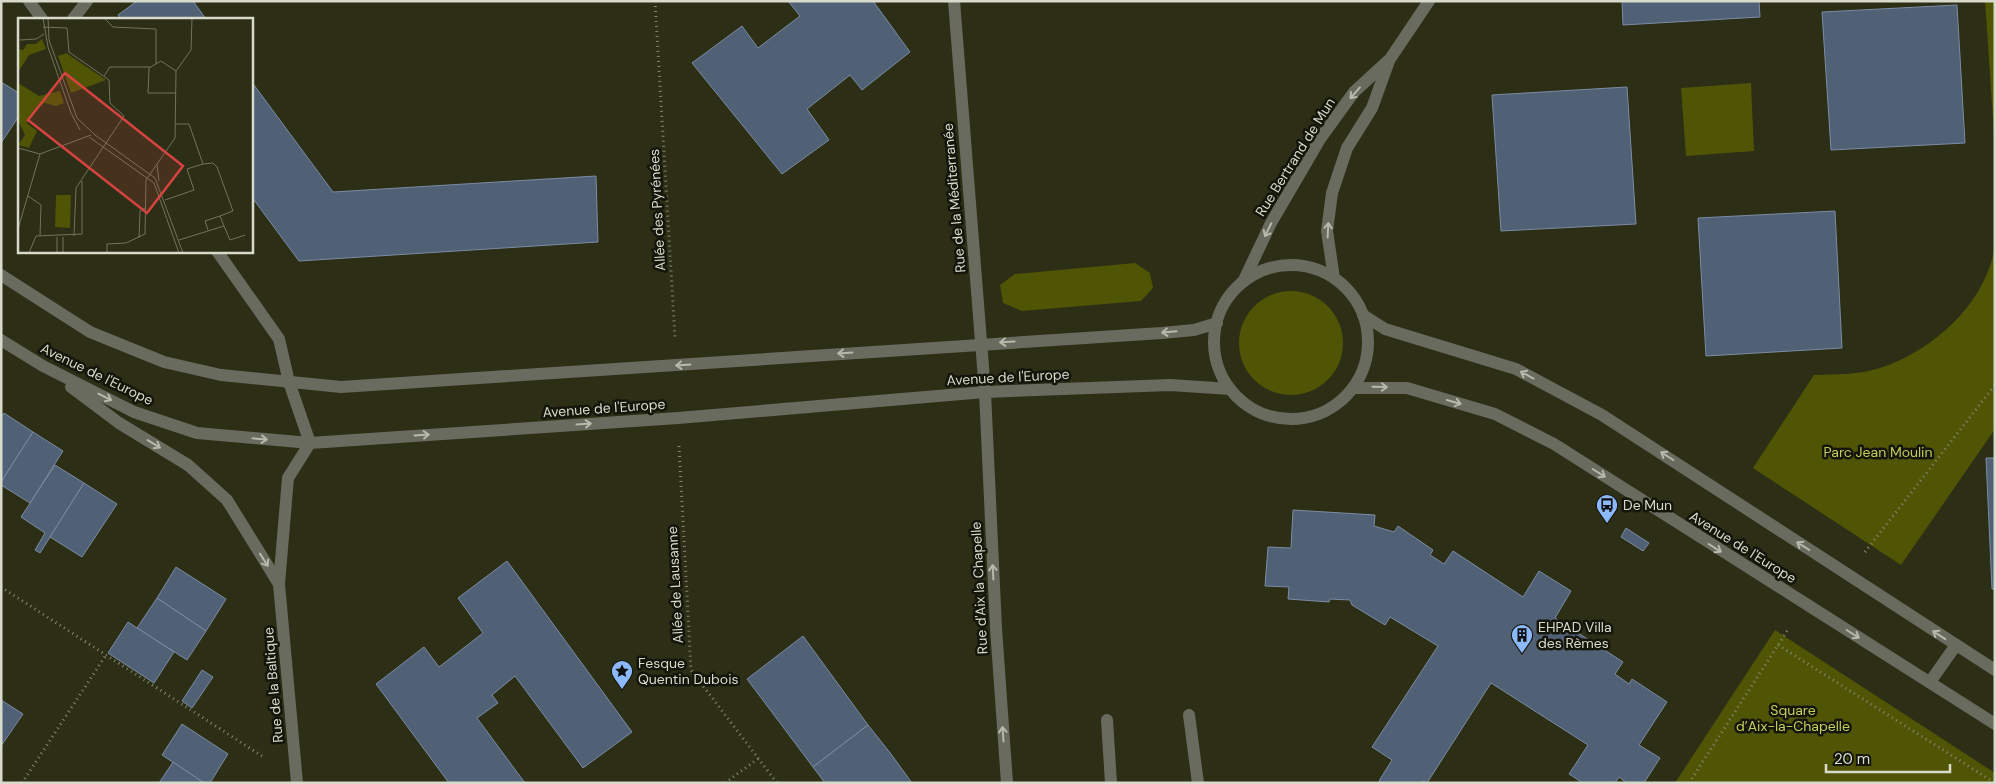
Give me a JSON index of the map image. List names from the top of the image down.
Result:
{
  "streets": {
    "street": [
      "Rue Bertrand de Mun",
      "Rue de la Méditerranée",
      "Avenue de l'Europe",
      "Rue d'Aix la Chapelle",
      "Rue de la Baltique"
    ],
    "path": ["Allée des Pyrénées", "Allée de Lausanne"]
  },
  "crossings": [
    ["Rue Bertrand de Mun", "Avenue de l'Europe"],
    ["Rue de la Méditerranée", "Avenue de l'Europe"],
    ["Rue de la Méditerranée", "Rue d'Aix la Chapelle"],
    ["Avenue de l'Europe", "Allée de Lausanne"],
    ["Avenue de l'Europe", "Rue d'Aix la Chapelle"],
    ["Avenue de l'Europe", "Rue de la Baltique"]
  ],
  "one_way": ["Rue d'Aix la Chapelle"],
  "parks": ["Parc Jean Moulin", "Square d’Aix-la-Chapelle"],
  "places": {
    "bus stop": ["De Mun"],
    "building": ["EHPAD Villa des Rèmes"],
    "place": ["Fesque Quentin Dubois"]
  },
  "scale_bar": "20 m"
}
